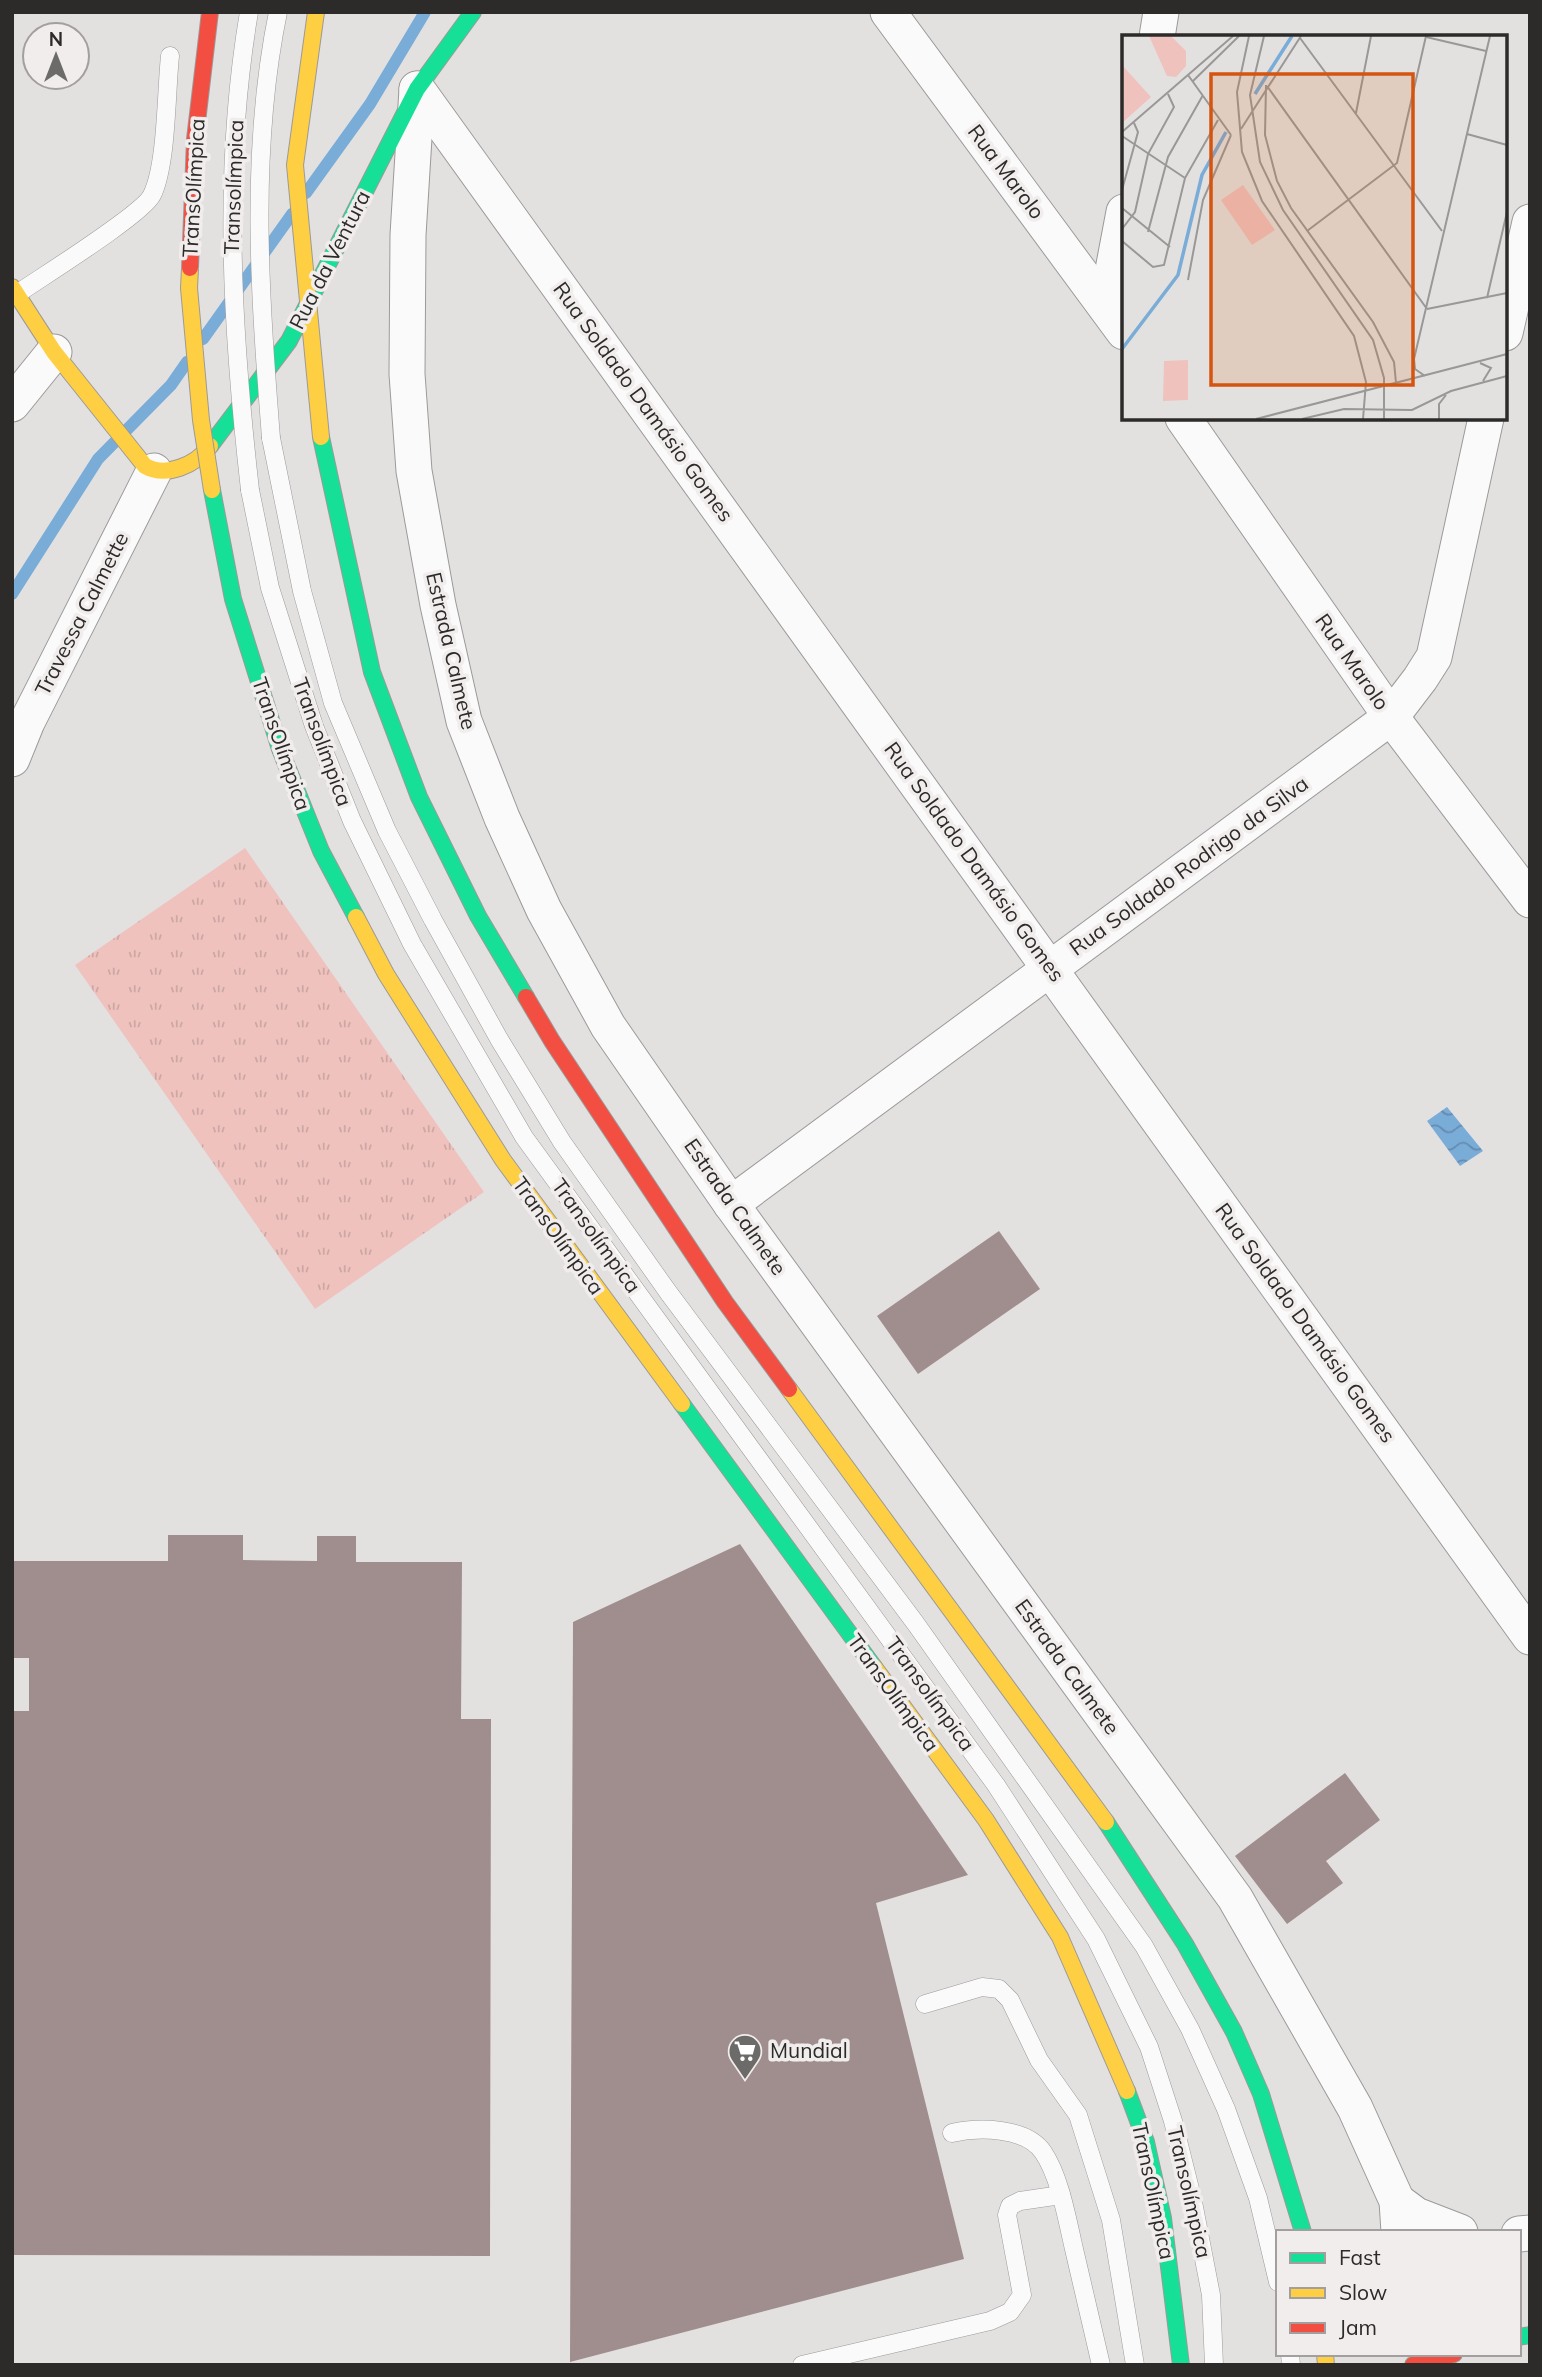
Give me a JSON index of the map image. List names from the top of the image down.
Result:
{
  "streets": {
    "main road": ["TransOlímpica", "Rua da Ventura"],
    "street": [
      "Rua Marolo",
      "Rua Soldado Damásio Gomes",
      "Travessa Calmette",
      "Estrada Calmete",
      "Rua Soldado Rodrigo da Silva"
    ],
    "lane": ["Transolímpica"]
  },
  "crossings": [
    ["Rua Marolo", "Rua Soldado Rodrigo da Silva"],
    ["Rua da Ventura", "Rua Soldado Damásio Gomes"],
    ["Rua da Ventura", "Travessa Calmette"],
    ["Rua da Ventura", "Estrada Calmete"],
    ["Rua Soldado Damásio Gomes", "Estrada Calmete"],
    ["Rua Soldado Damásio Gomes", "Rua Soldado Rodrigo da Silva"],
    ["Estrada Calmete", "Rua Soldado Rodrigo da Silva"]
  ],
  "places": {
    "supermarket": ["Mundial"]
  },
  "legend": ["Fast", "Slow", "Jam"],
  "north": "top"
}
